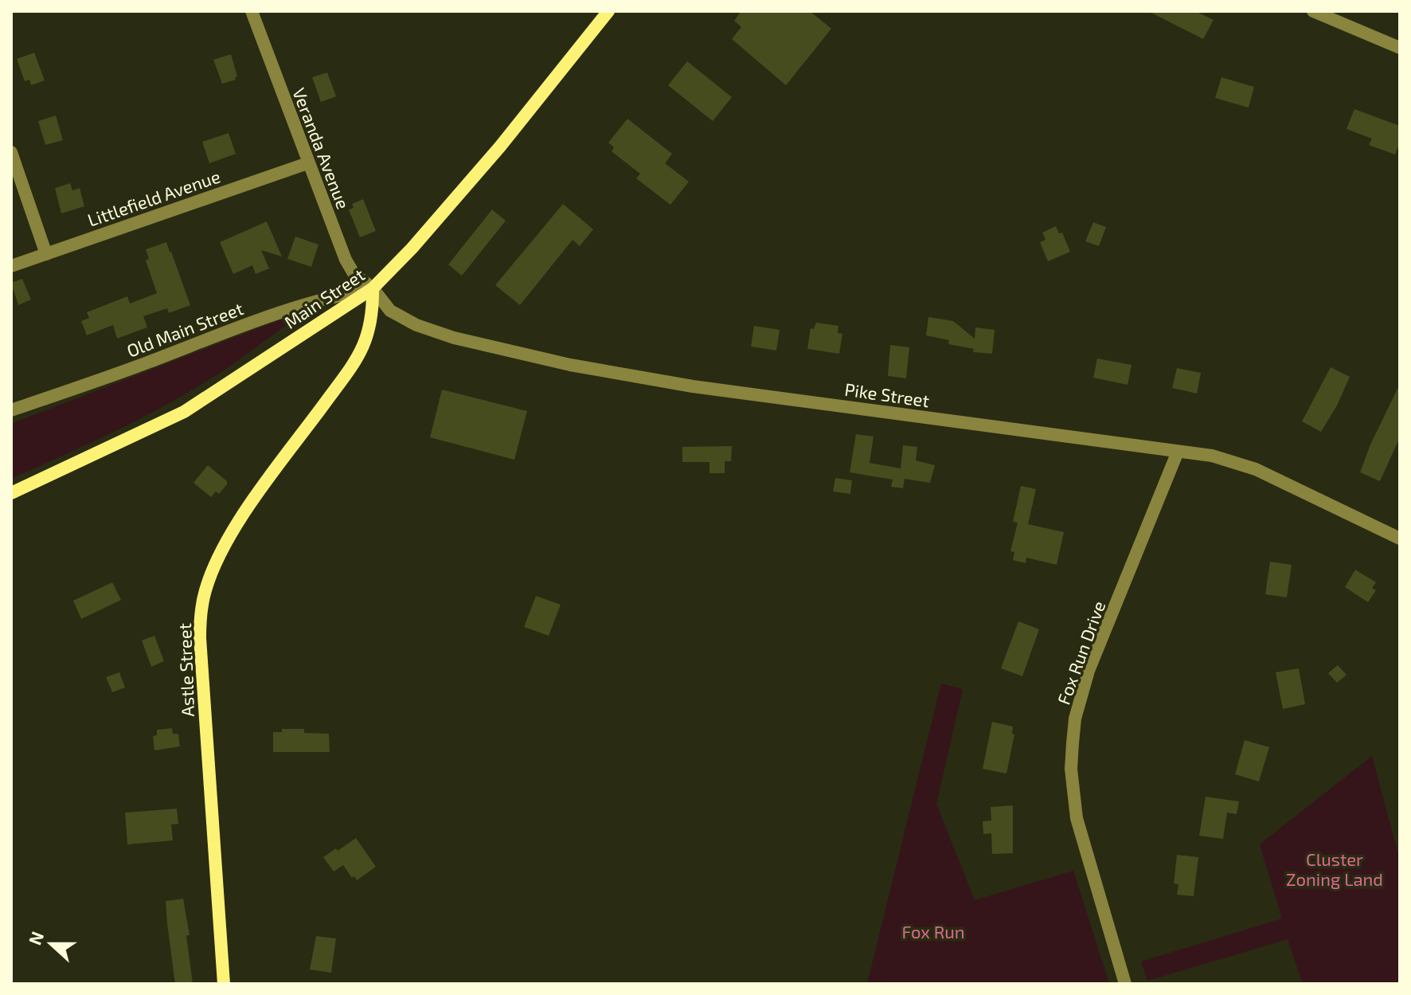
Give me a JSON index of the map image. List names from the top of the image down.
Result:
{
  "streets": {
    "main road": ["Main Street", "Astle Street"],
    "street": [
      "Veranda Avenue",
      "Littlefield Avenue",
      "Old Main Street",
      "Pike Street",
      "Fox Run Drive"
    ]
  },
  "crossings": [
    ["Veranda Avenue", "Littlefield Avenue"],
    ["Veranda Avenue", "Main Street"],
    ["Veranda Avenue", "Old Main Street"],
    ["Veranda Avenue", "Pike Street"],
    ["Veranda Avenue", "Astle Street"],
    ["Main Street", "Old Main Street"],
    ["Main Street", "Pike Street"],
    ["Main Street", "Astle Street"],
    ["Old Main Street", "Pike Street"],
    ["Old Main Street", "Astle Street"],
    ["Pike Street", "Fox Run Drive"],
    ["Pike Street", "Astle Street"]
  ],
  "parks": ["Cluster Zoning Land", "Fox Run"],
  "north": "left"
}
